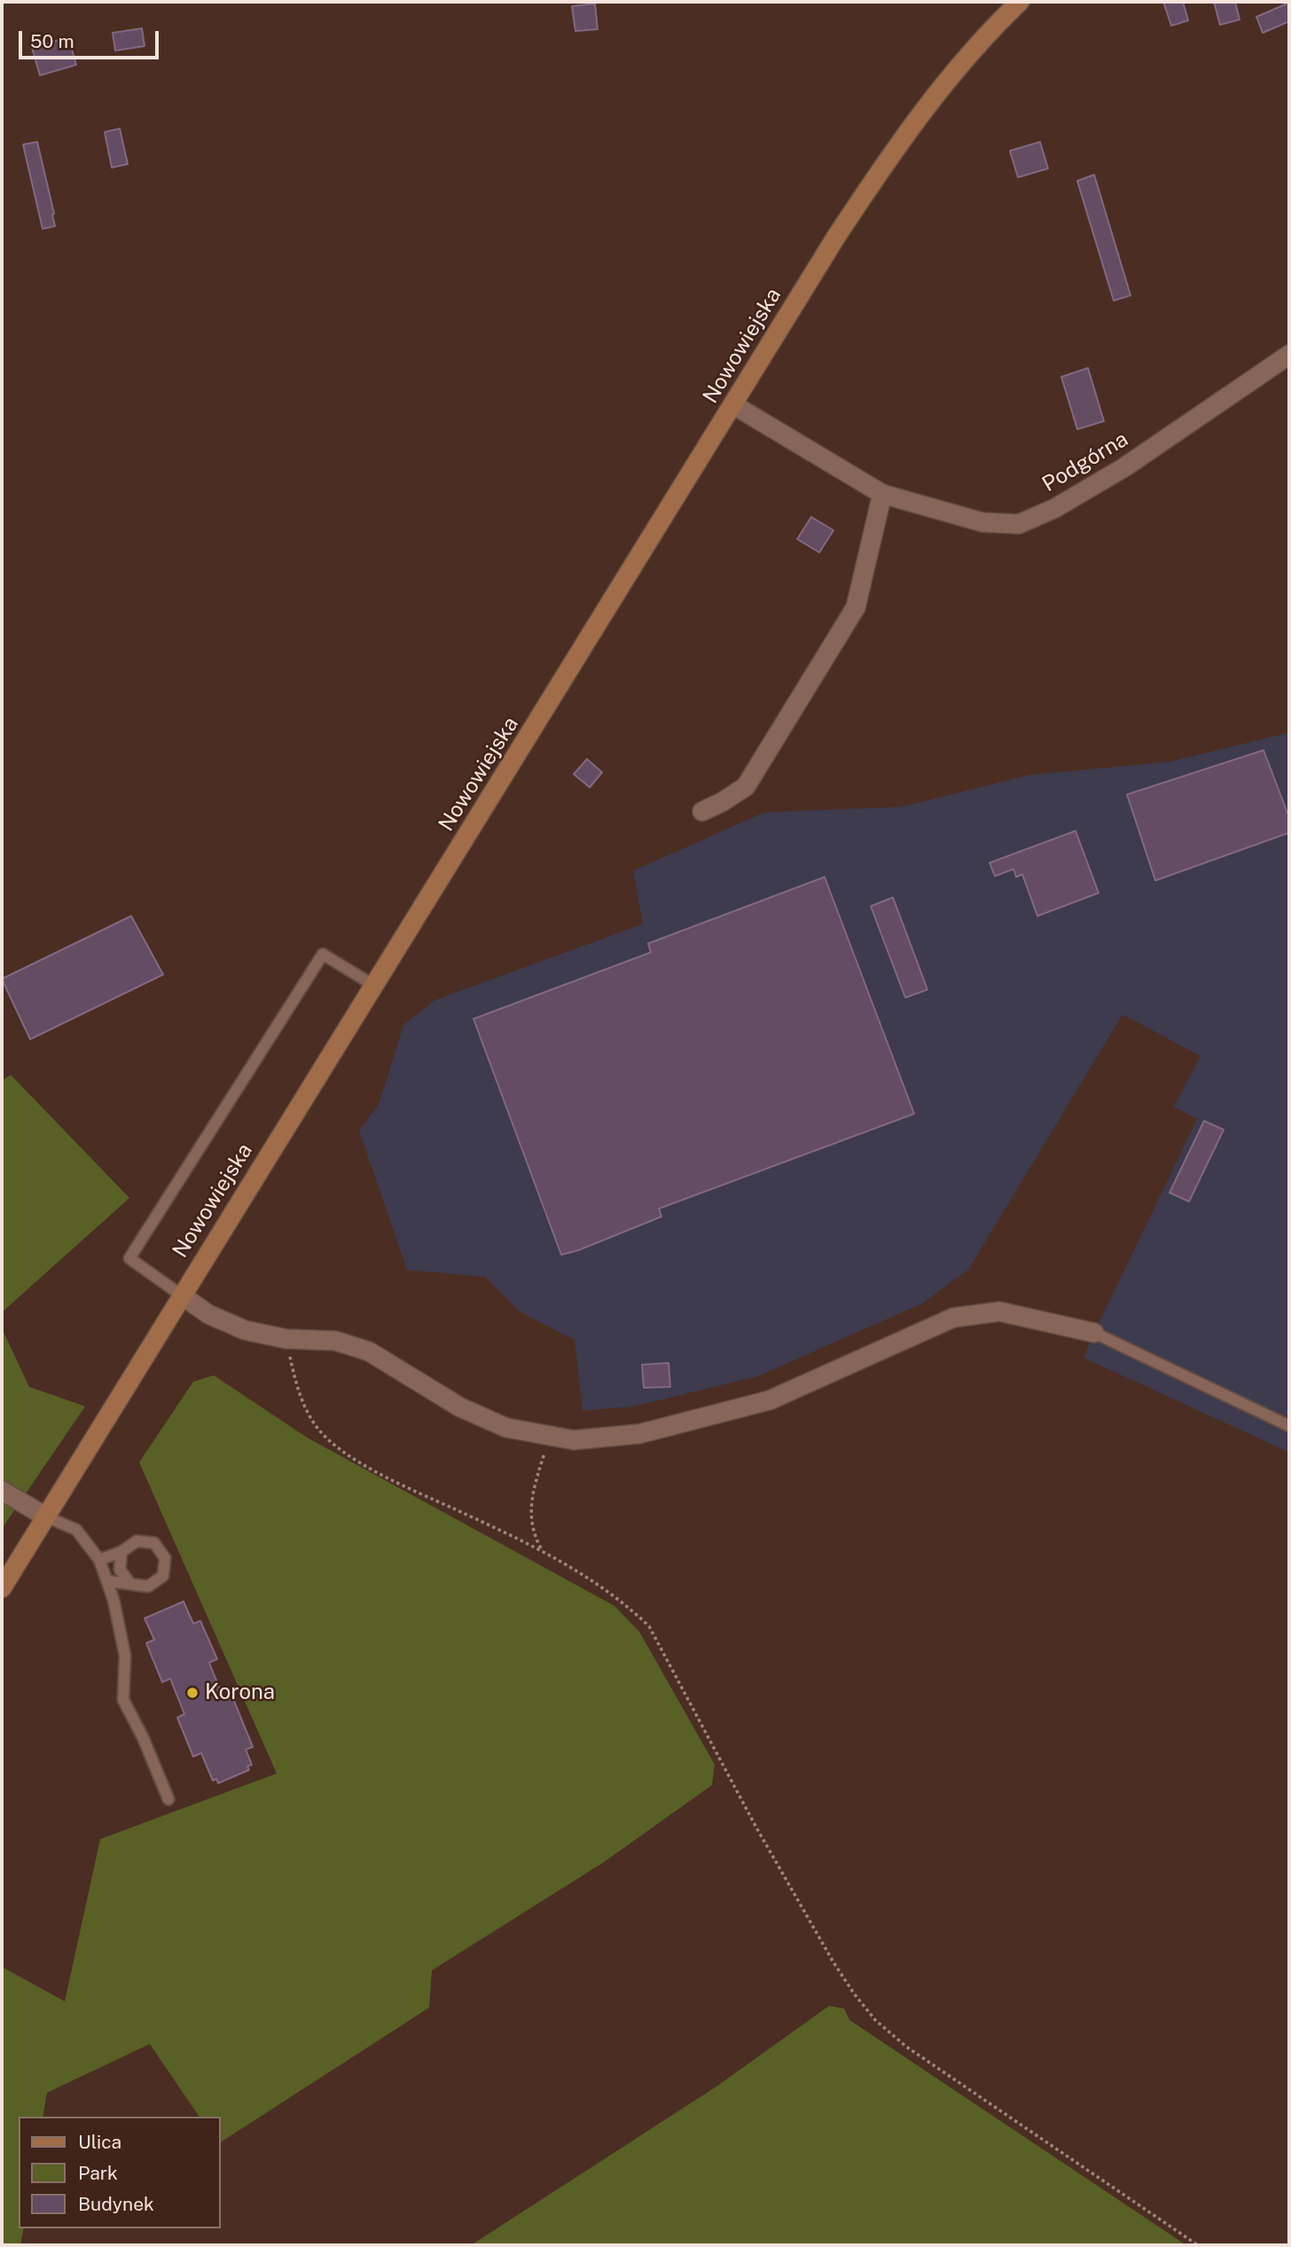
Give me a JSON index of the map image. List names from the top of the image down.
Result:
{
  "streets": {
    "main road": ["Nowowiejska"],
    "street": ["Podgórna"]
  },
  "crossings": [
    ["Nowowiejska", "Podgórna"]
  ],
  "places": ["Korona"],
  "legend": ["Ulica", "Park", "Budynek"],
  "scale_bar": "50 m"
}
